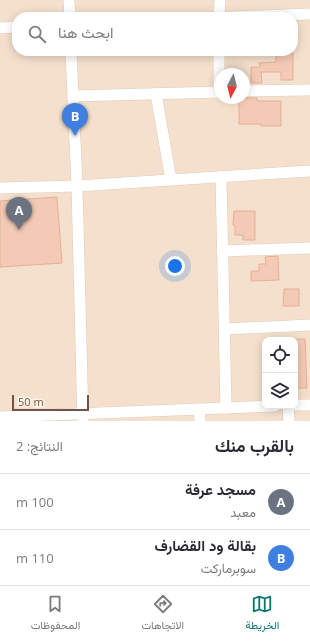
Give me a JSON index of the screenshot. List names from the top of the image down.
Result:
{
  "scale_bar": "50 m",
  "north": "bottom",
  "page": {
    "search": "ابحث هنا",
    "pins": ["B", "A"],
    "scale": "50 m",
    "heading": ["بالقرب منك", "النتائج: 2"],
    "list": [
      {
        "mark": "A",
        "name": "مسجد عرفة",
        "note": "معبد",
        "value": "100 m"
      },
      {
        "mark": "B",
        "name": "بقالة ود القضارف",
        "note": "سوبرماركت",
        "value": "110 m"
      }
    ],
    "nav": ["الخريطة", "الاتجاهات", "المحفوظات"]
  }
}
